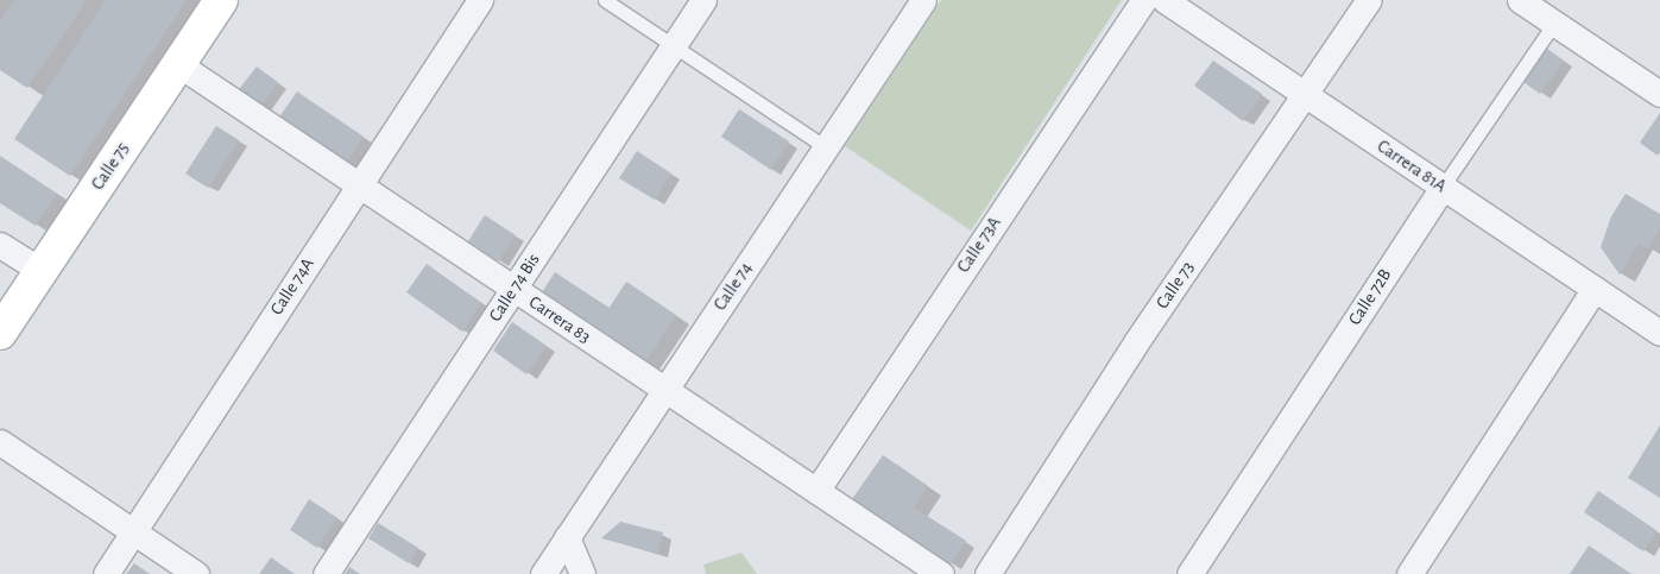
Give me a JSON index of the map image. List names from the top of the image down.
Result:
{
  "streets": {
    "street": [
      "Calle 75",
      "Carrera 81A",
      "Calle 73A",
      "Calle 73",
      "Calle 74A",
      "Calle 74",
      "Calle 74 Bis",
      "Calle 72B",
      "Carrera 83"
    ]
  },
  "crossings": [
    ["Calle 75", "Carrera 83"],
    ["Carrera 81A", "Calle 73"],
    ["Carrera 81A", "Calle 72B"],
    ["Calle 73A", "Carrera 83"],
    ["Calle 74A", "Carrera 83"],
    ["Calle 74", "Carrera 83"],
    ["Calle 74 Bis", "Carrera 83"]
  ]
}
